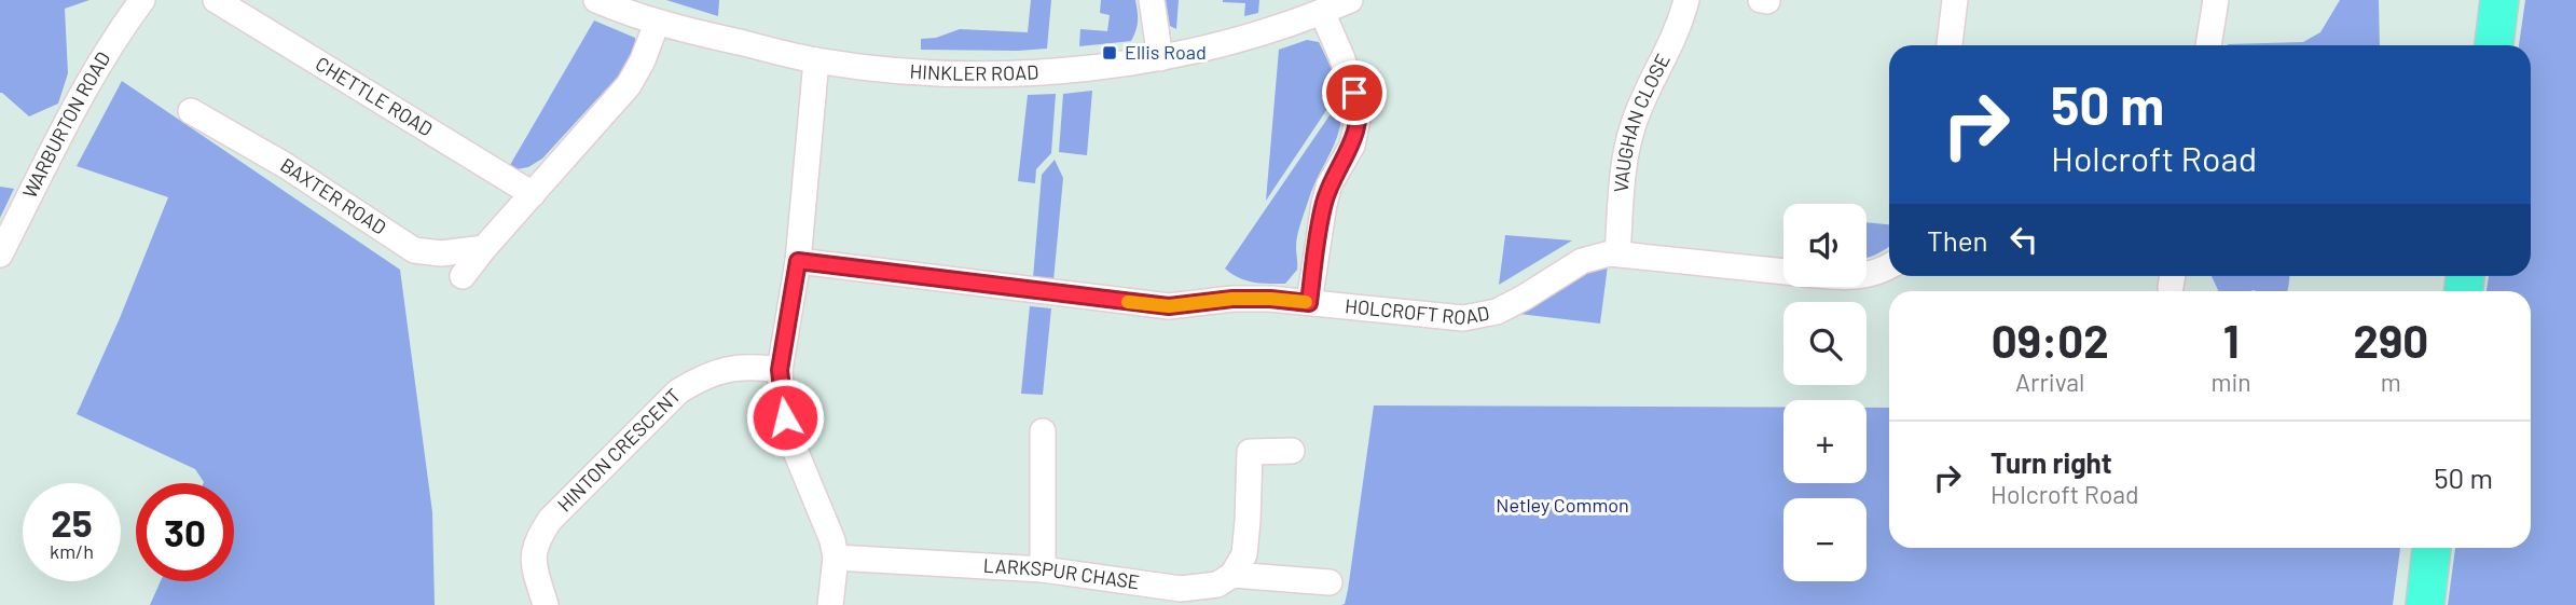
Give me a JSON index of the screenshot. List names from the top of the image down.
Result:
{
  "streets": {
    "street": [
      "HINKLER ROAD",
      "CHETTLE ROAD",
      "WARBURTON ROAD",
      "VAUGHAN CLOSE",
      "BAXTER ROAD",
      "HOLCROFT ROAD",
      "HINTON CRESCENT",
      "LARKSPUR CHASE"
    ]
  },
  "crossings": [
    ["VAUGHAN CLOSE", "HOLCROFT ROAD"]
  ],
  "parks": ["Netley Common"],
  "places": {
    "transit": ["Ellis Road"]
  },
  "page": {
    "turn": ["50 m", "Holcroft Road"],
    "map_buttons": ["+", "−"],
    "then": "Then",
    "eta": [
      "09:02",
      "Arrival",
      "1",
      "min",
      "290",
      "m"
    ],
    "list": [
      {
        "name": "Turn right",
        "note": "Holcroft Road",
        "value": "50 m"
      }
    ],
    "speed": "25 km/h",
    "limit": "30"
  }
}
